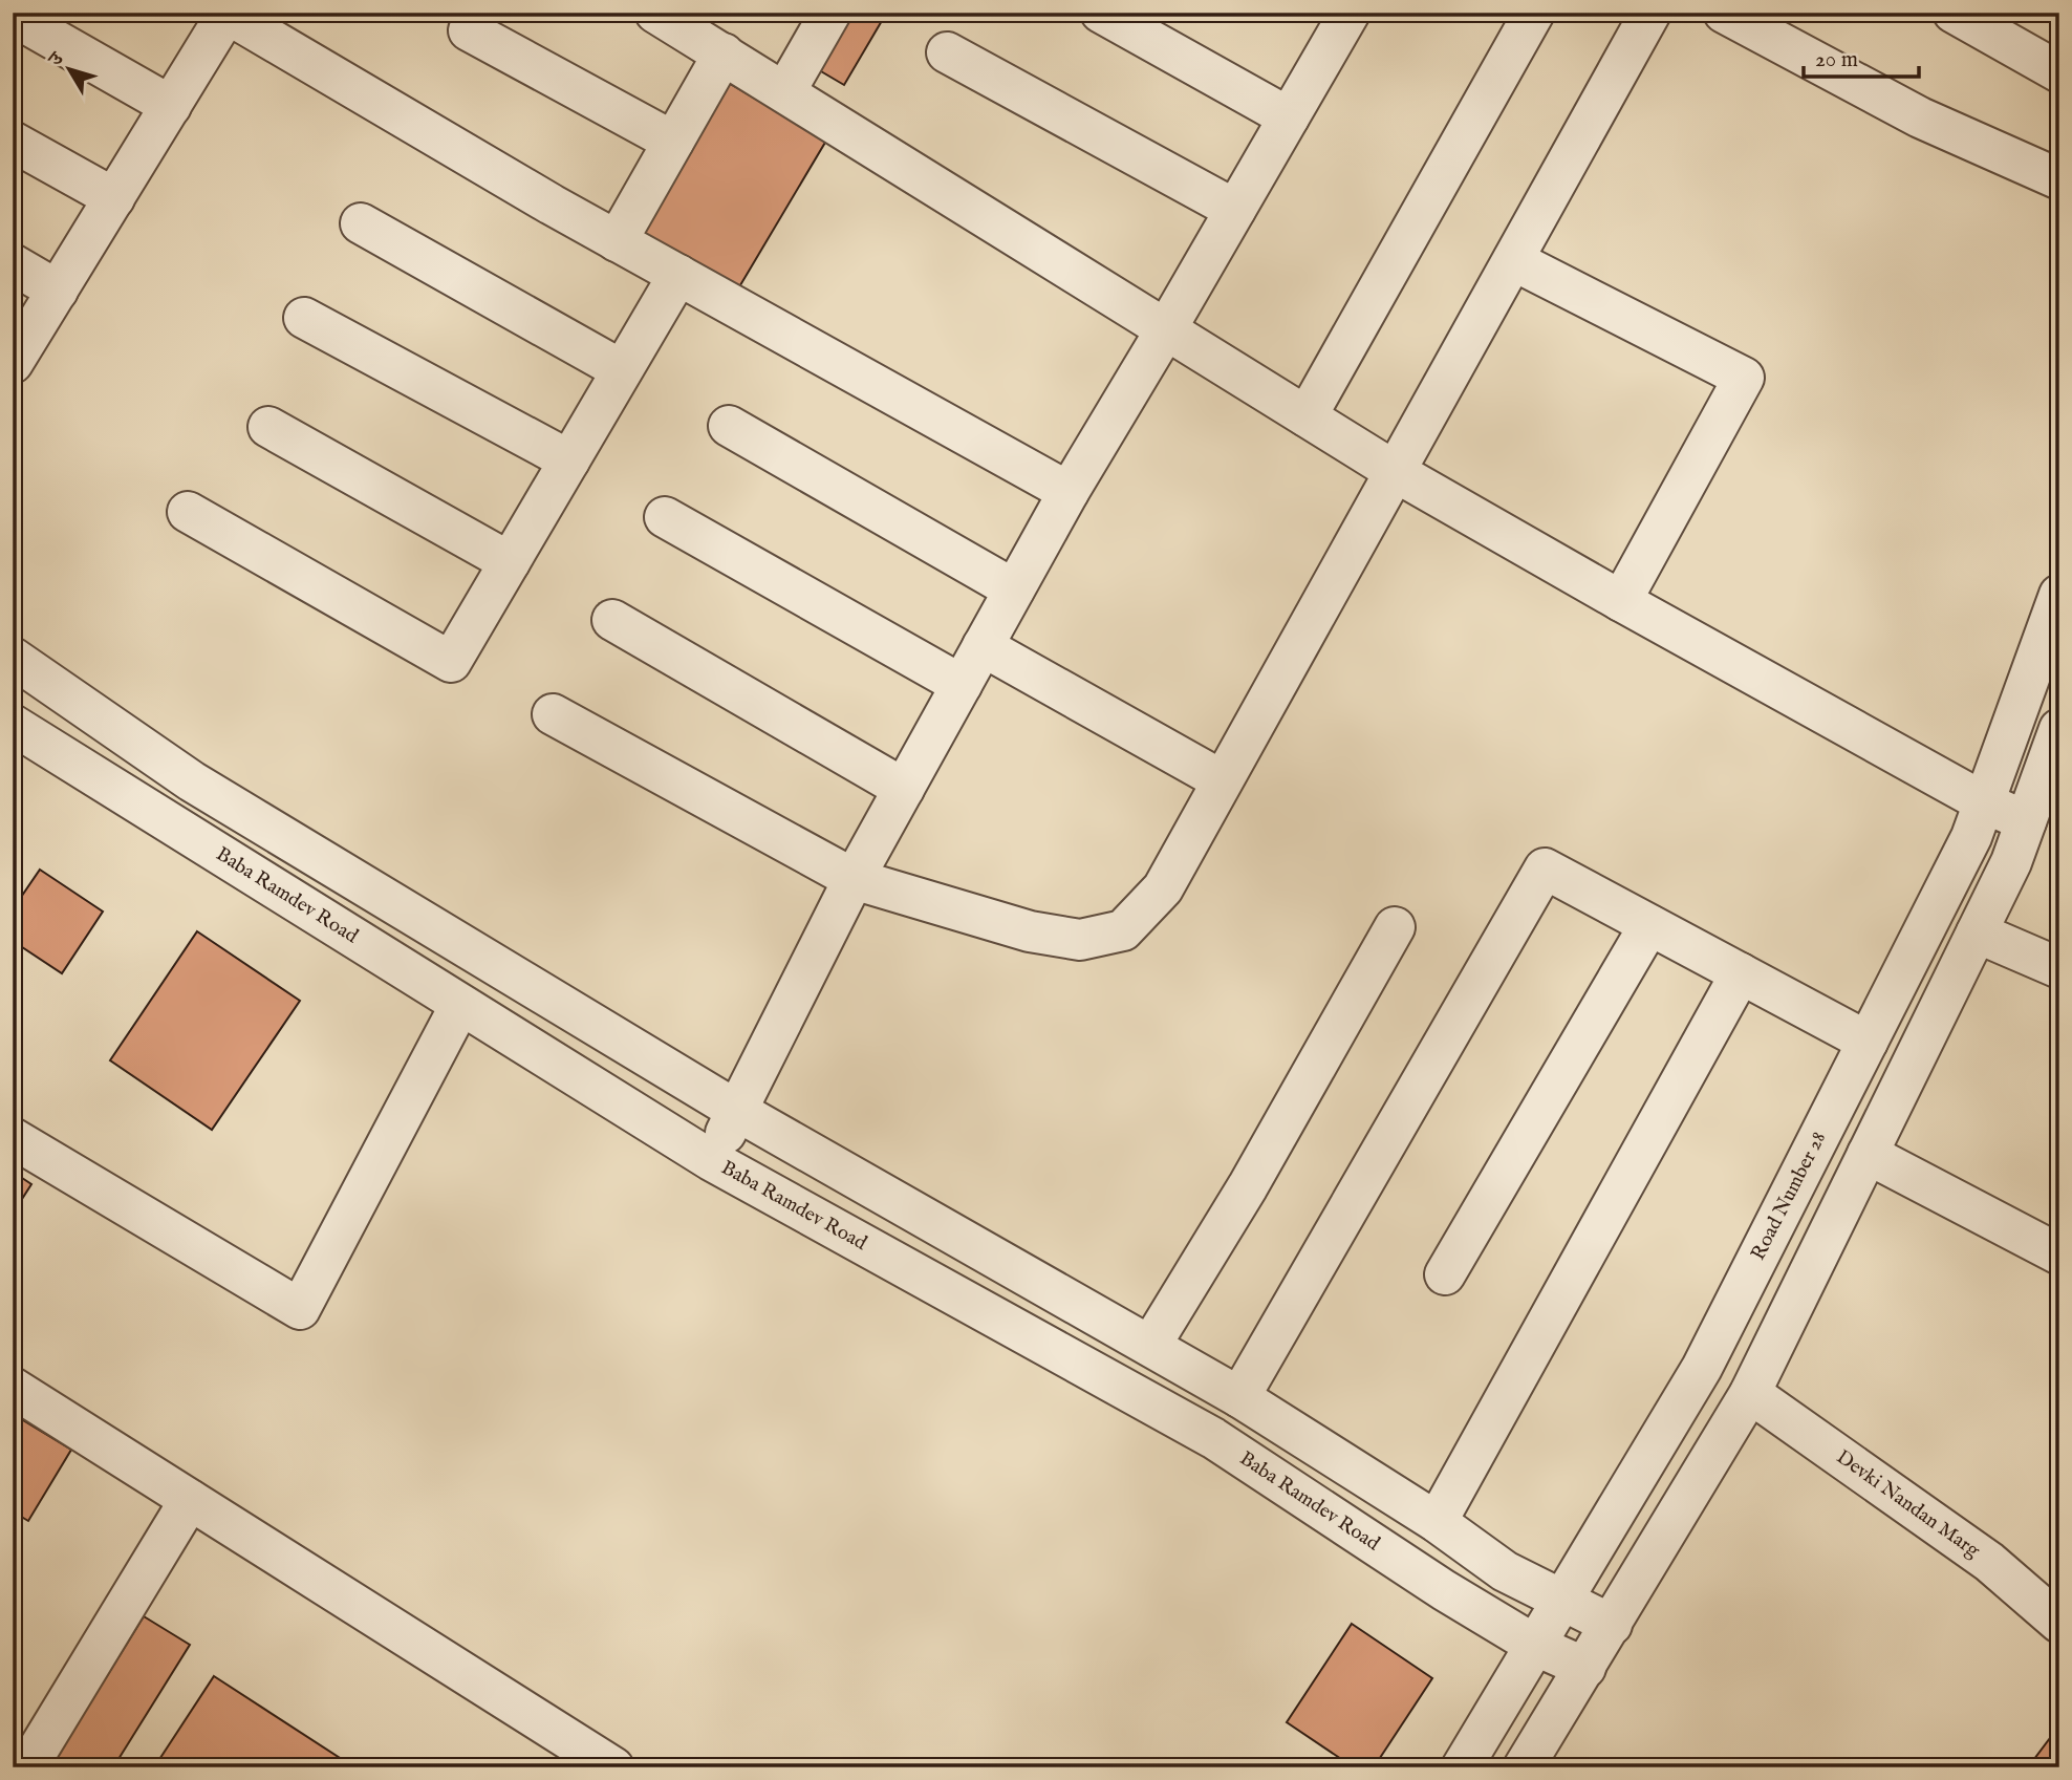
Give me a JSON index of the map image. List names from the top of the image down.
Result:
{
  "streets": {
    "street": ["Baba Ramdev Road", "Road Number 28", "Devki Nandan Marg"]
  },
  "crossings": [
    ["Baba Ramdev Road", "Road Number 28"]
  ],
  "scale_bar": "20 m",
  "north": "top left"
}
